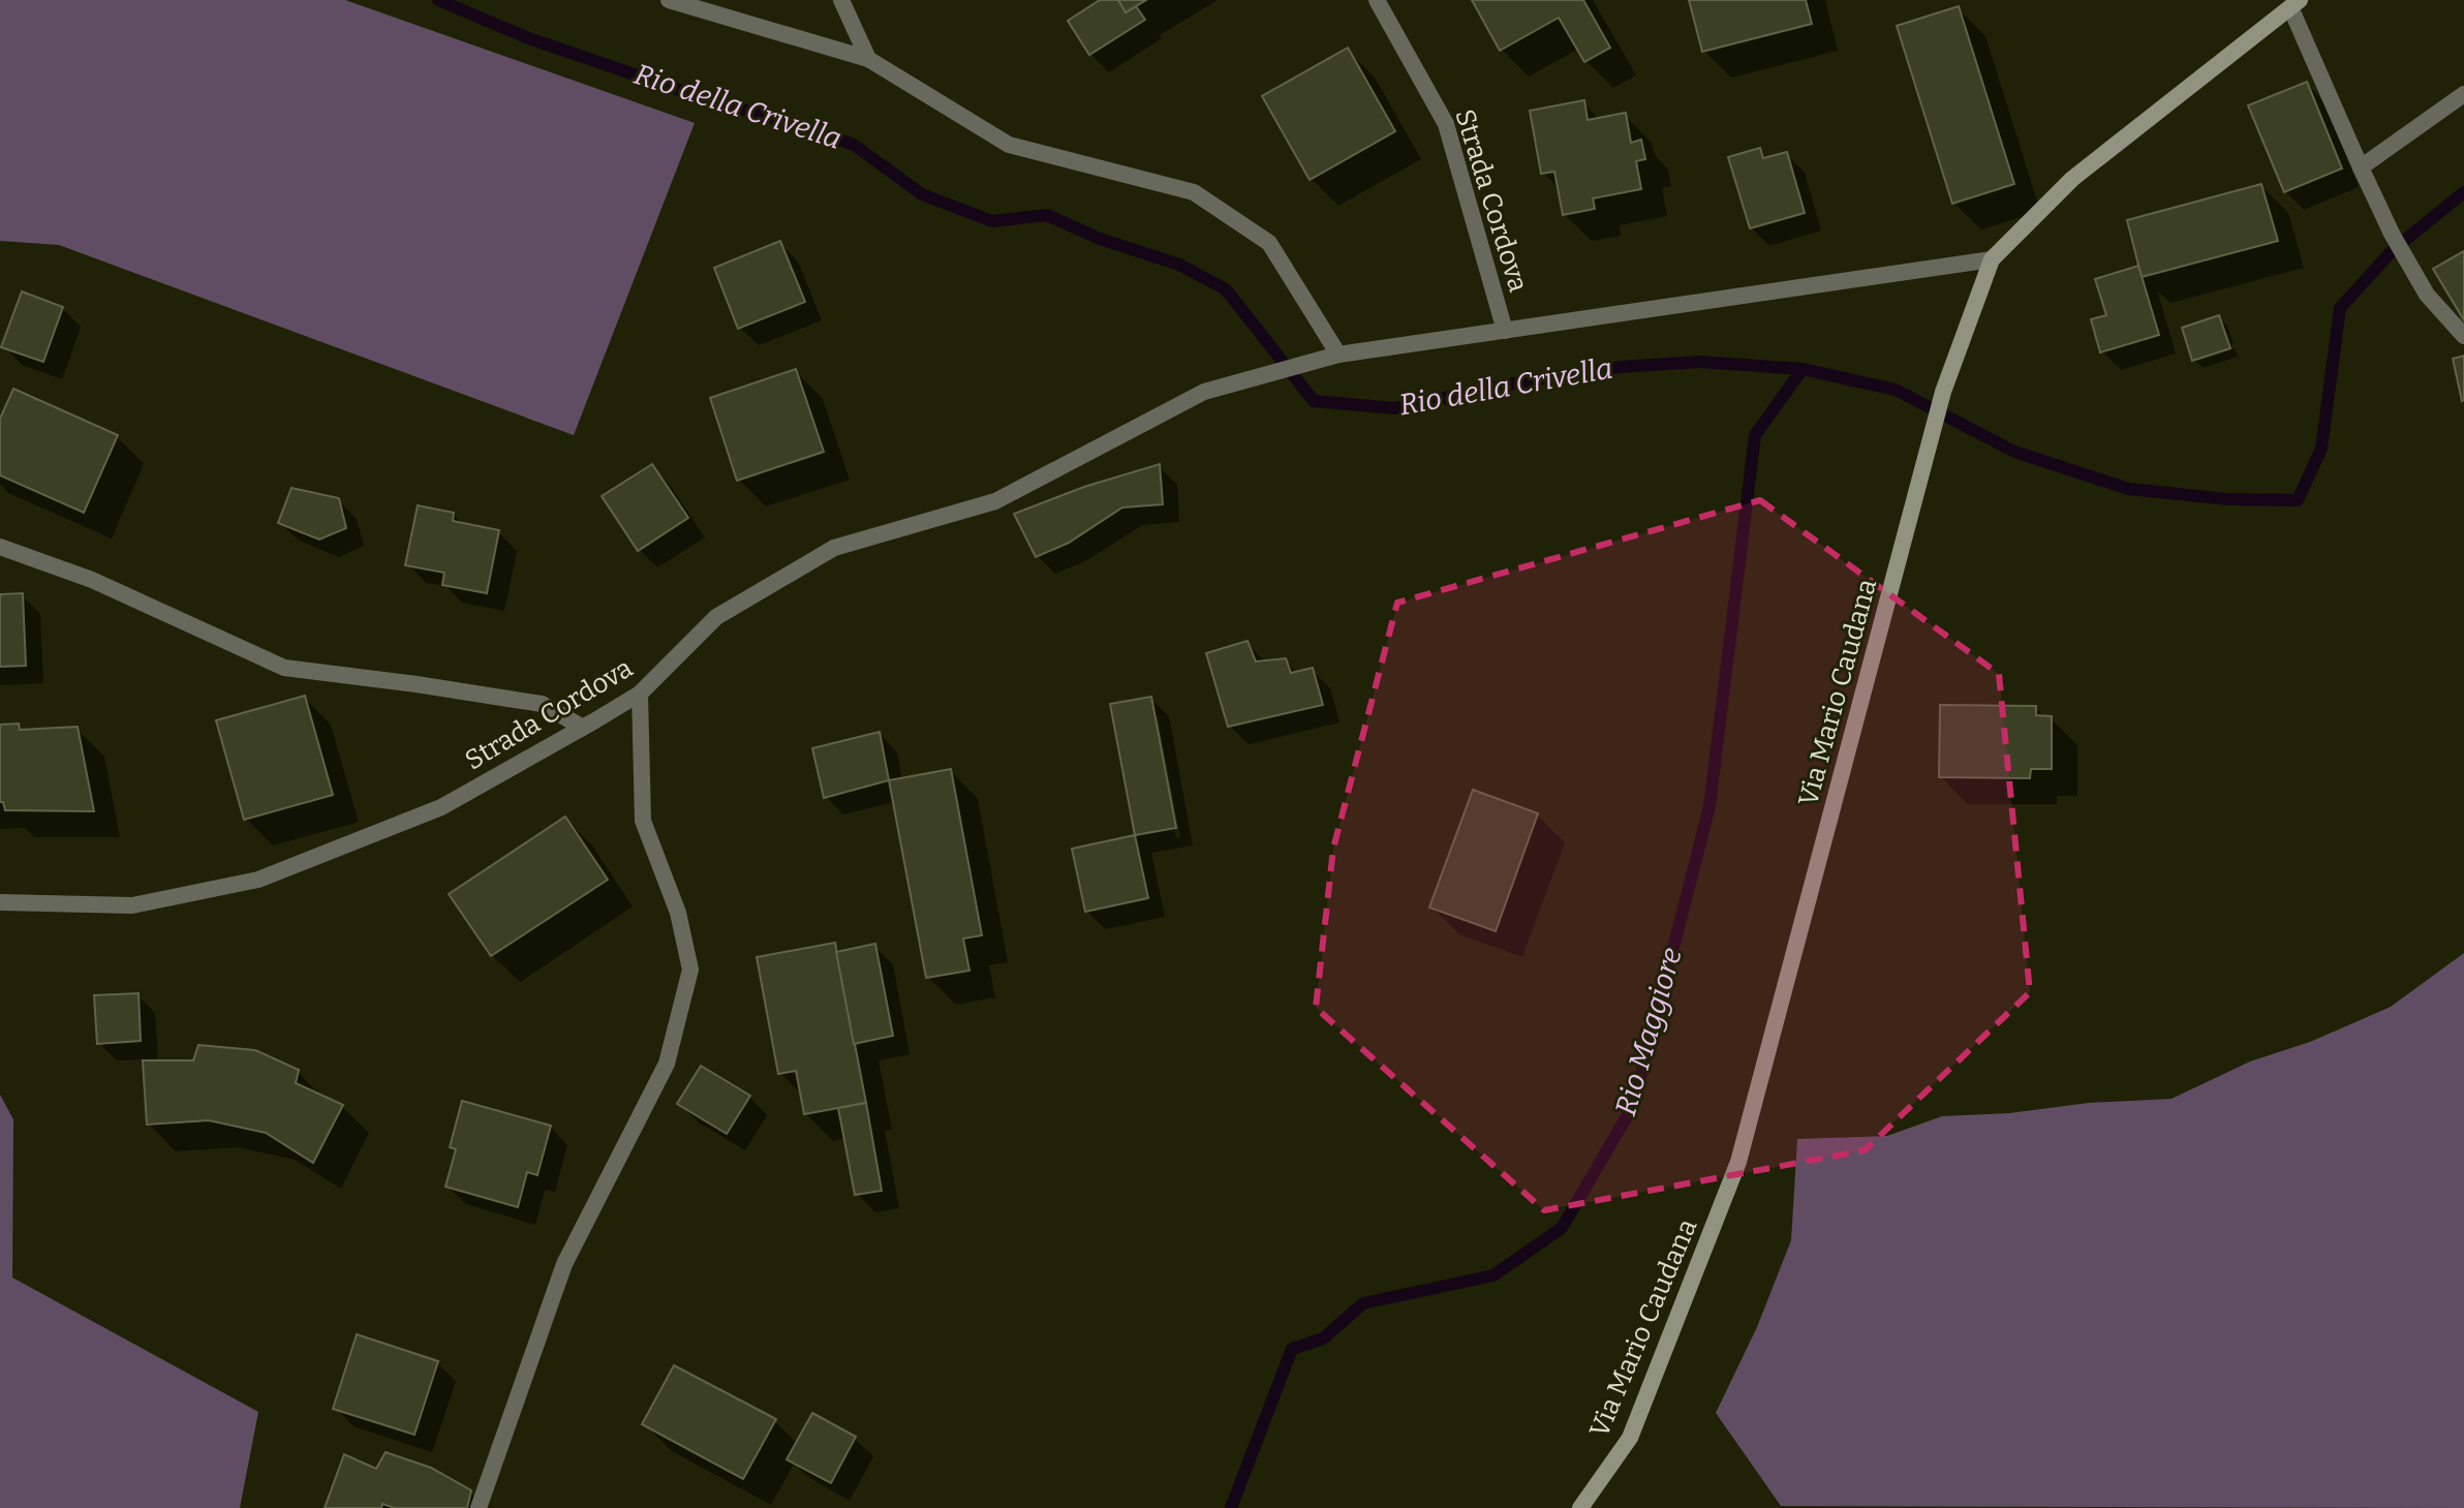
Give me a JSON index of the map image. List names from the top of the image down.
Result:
{
  "streets": {
    "main road": ["Via Mario Caudana"],
    "street": ["Strada Cordova"]
  },
  "crossings": [
    ["Strada Cordova", "Via Mario Caudana"]
  ],
  "water": ["Rio della Crivella", "Rio Maggiore"]
}
